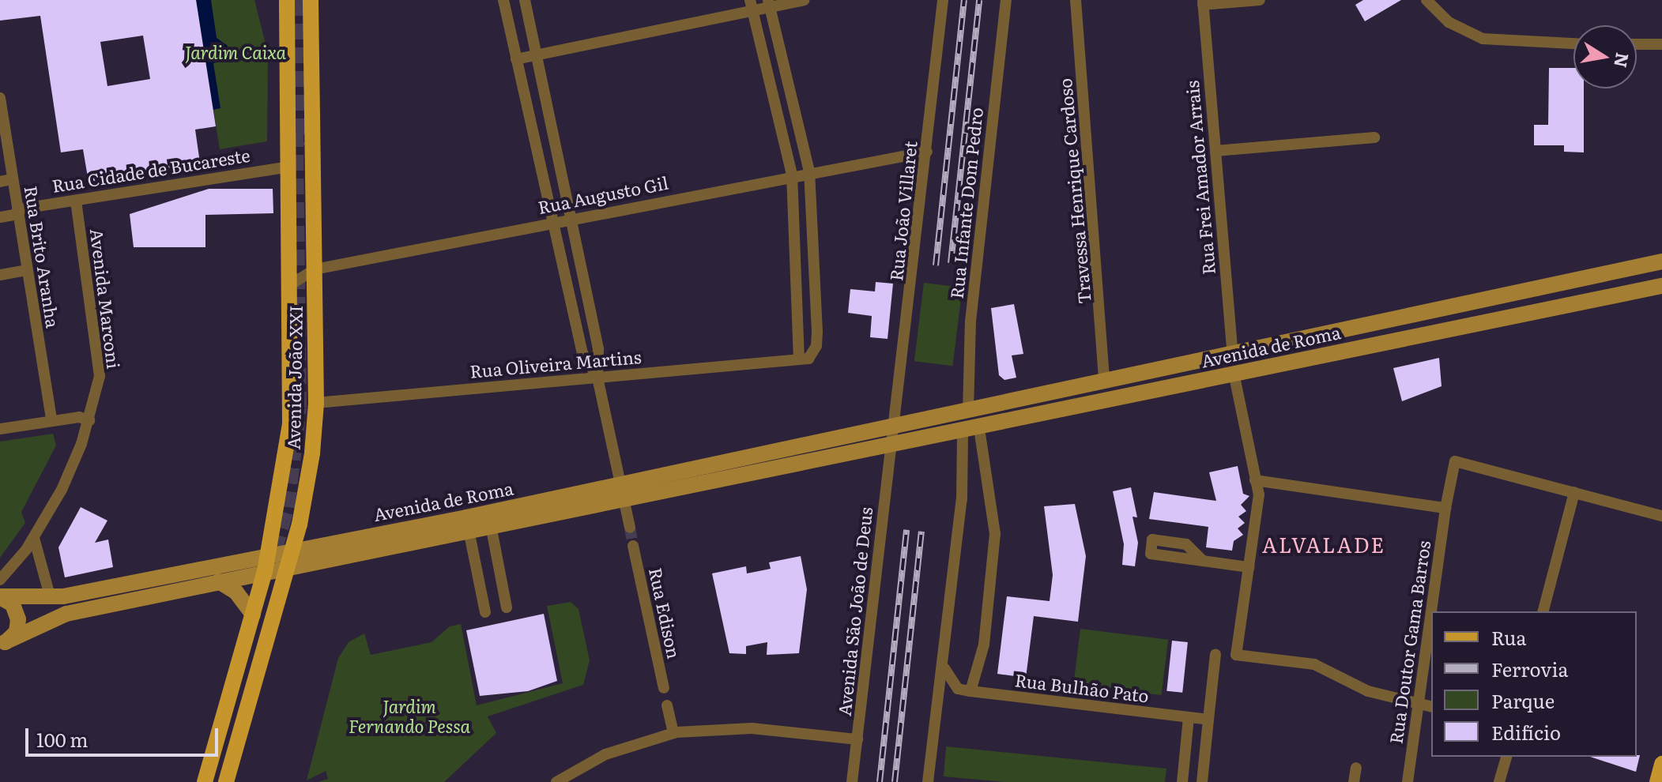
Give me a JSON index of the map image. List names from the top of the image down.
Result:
{
  "streets": {
    "main road": ["Avenida de Roma", "Avenida João XXI"],
    "street": [
      "Rua Cidade de Bucareste",
      "Rua Frei Amador Arrais",
      "Travessa Henrique Cardoso",
      "Rua Augusto Gil",
      "Rua Infante Dom Pedro",
      "Rua João Villaret",
      "Rua Brito Aranha",
      "Avenida Marconi",
      "Rua Oliveira Martins",
      "Avenida São João de Deus",
      "Rua Edison",
      "Rua Doutor Gama Barros",
      "Rua Bulhão Pato"
    ]
  },
  "crossings": [
    ["Rua Cidade de Bucareste", "Rua Brito Aranha"],
    ["Rua Cidade de Bucareste", "Avenida Marconi"],
    ["Rua Cidade de Bucareste", "Avenida João XXI"],
    ["Rua Frei Amador Arrais", "Avenida de Roma"],
    ["Travessa Henrique Cardoso", "Avenida de Roma"],
    ["Rua Augusto Gil", "Rua João Villaret"],
    ["Rua Augusto Gil", "Avenida João XXI"],
    ["Rua Infante Dom Pedro", "Avenida de Roma"],
    ["Rua João Villaret", "Avenida de Roma"],
    ["Avenida de Roma", "Avenida João XXI"],
    ["Avenida de Roma", "Avenida São João de Deus"],
    ["Rua Oliveira Martins", "Avenida João XXI"]
  ],
  "districts": ["ALVALADE"],
  "parks": ["Jardim Caixa", "Jardim Fernando Pessa"],
  "legend": [
    "Rua",
    "Ferrovia",
    "Parque",
    "Edifício"
  ],
  "scale_bar": "100 m",
  "north": "right"
}
